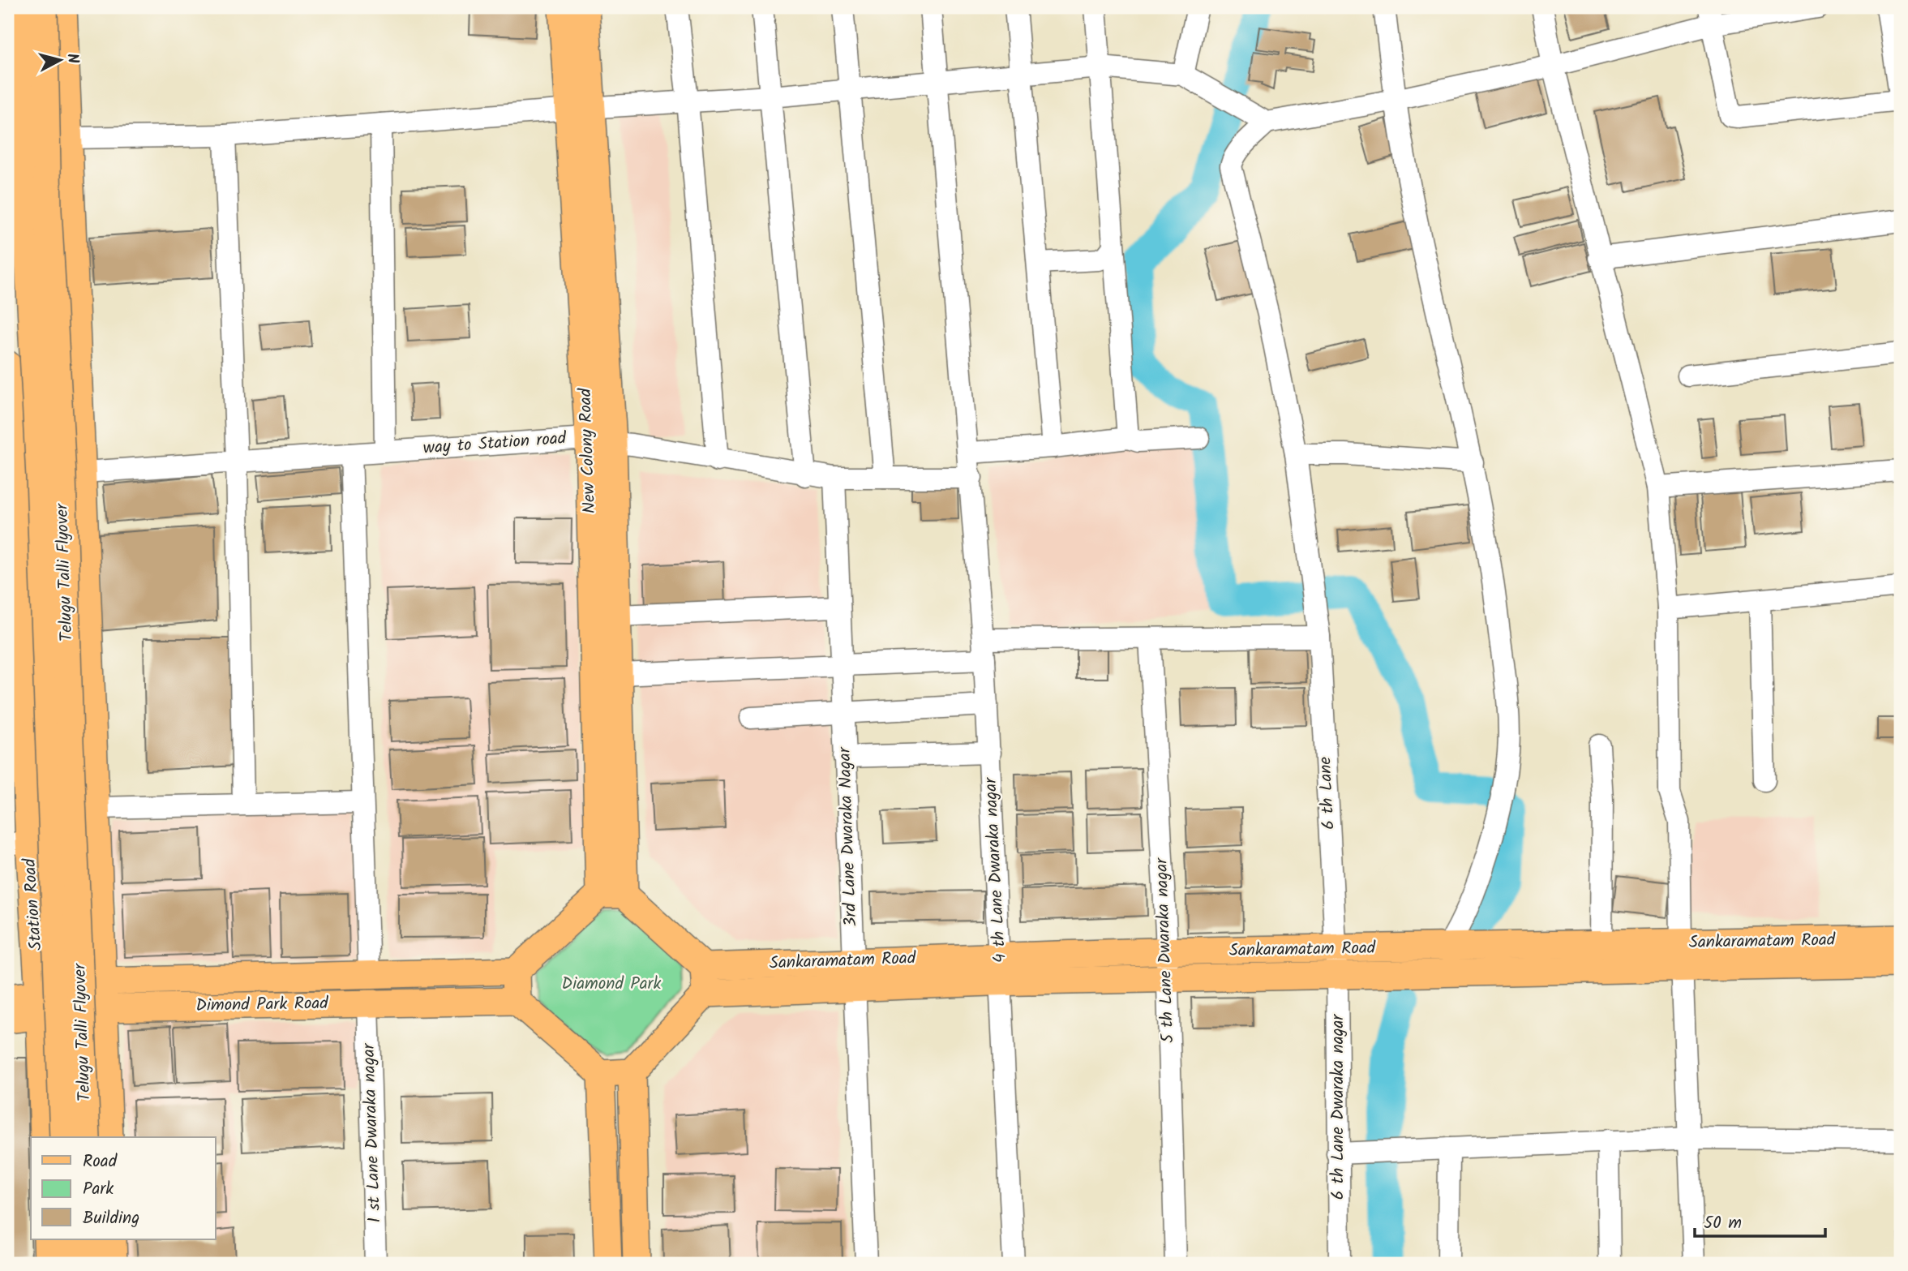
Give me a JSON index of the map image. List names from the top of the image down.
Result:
{
  "streets": {
    "main road": [
      "New Colony Road",
      "Telugu Talli Flyover",
      "Station Road",
      "Sankaramatam Road",
      "Dimond Park Road"
    ],
    "street": [
      "way to Station road",
      "6 th Lane",
      "3rd Lane Dwaraka Nagar",
      "4 th Lane Dwaraka nagar",
      "5 th Lane Dwaraka nagar",
      "6 th Lane Dwaraka nagar",
      "1 st Lane Dwaraka nagar"
    ]
  },
  "crossings": [
    ["way to Station road", "New Colony Road"],
    ["way to Station road", "3rd Lane Dwaraka Nagar"],
    ["way to Station road", "4 th Lane Dwaraka nagar"],
    ["New Colony Road", "Sankaramatam Road"],
    ["New Colony Road", "Dimond Park Road"],
    ["6 th Lane", "Sankaramatam Road"],
    ["6 th Lane", "6 th Lane Dwaraka nagar"],
    ["3rd Lane Dwaraka Nagar", "Sankaramatam Road"],
    ["4 th Lane Dwaraka nagar", "Sankaramatam Road"],
    ["Station Road", "Dimond Park Road"],
    ["Sankaramatam Road", "5 th Lane Dwaraka nagar"],
    ["Sankaramatam Road", "Dimond Park Road"],
    ["Sankaramatam Road", "6 th Lane Dwaraka nagar"],
    ["Dimond Park Road", "1 st Lane Dwaraka nagar"]
  ],
  "parks": ["Diamond Park"],
  "legend": ["Road", "Park", "Building"],
  "scale_bar": "50 m",
  "north": "right"
}
